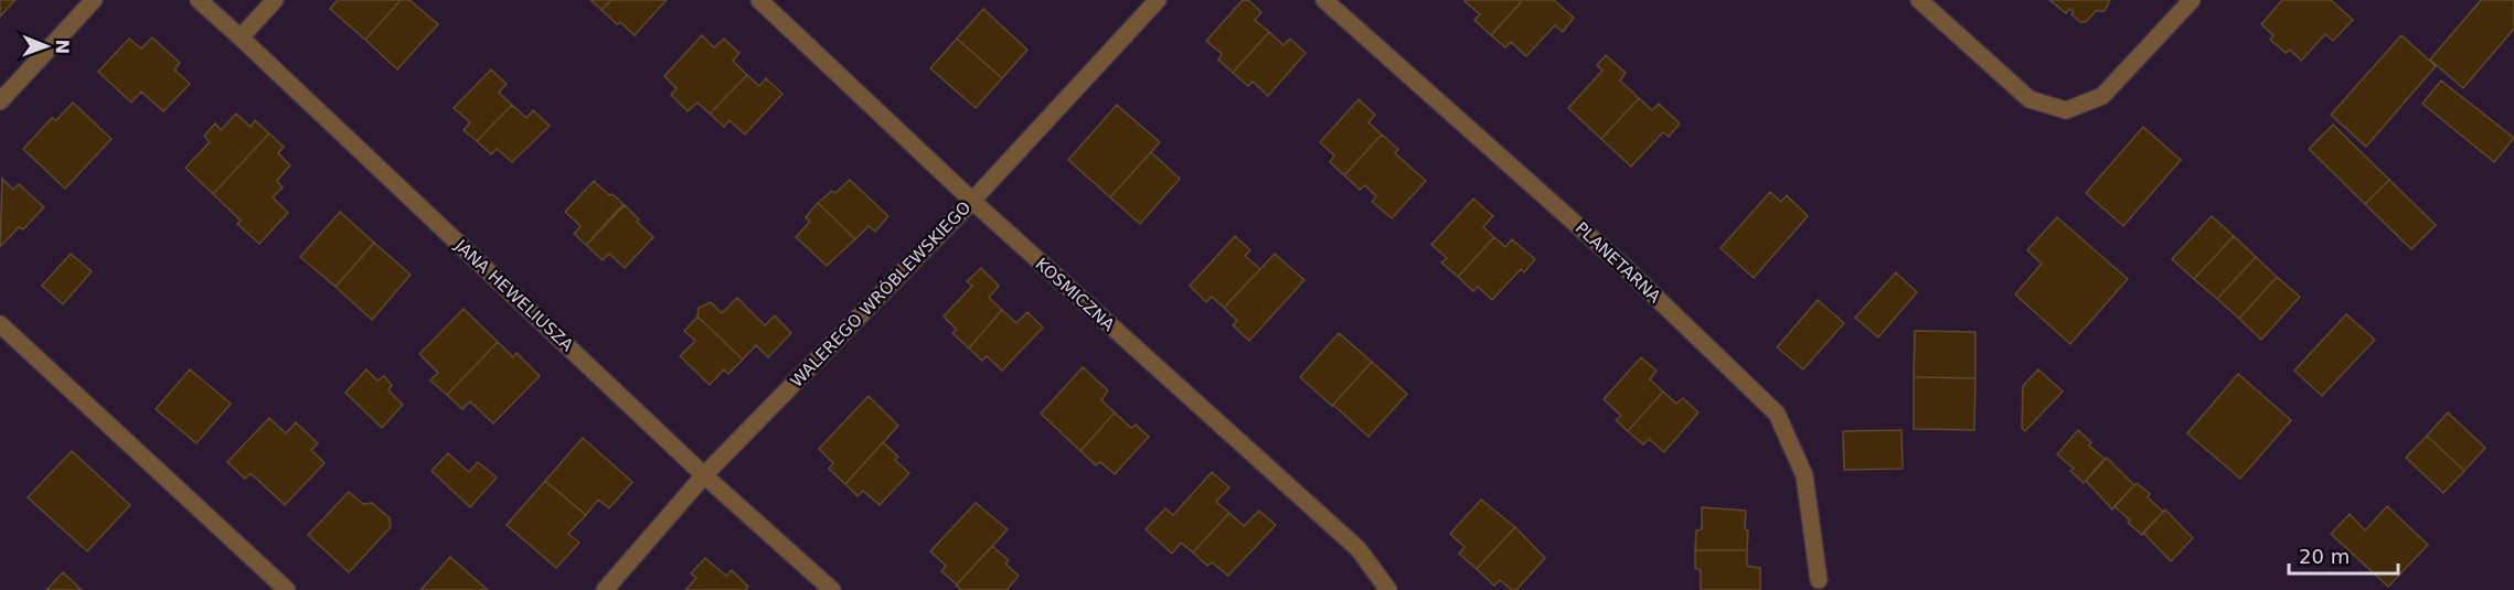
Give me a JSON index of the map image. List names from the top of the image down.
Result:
{
  "streets": {
    "street": [
      "PLANETARNA",
      "WALEREGO WRÓBLEWSKIEGO",
      "KOSMICZNA",
      "JANA HEWELIUSZA"
    ]
  },
  "crossings": [
    ["WALEREGO WRÓBLEWSKIEGO", "KOSMICZNA"],
    ["WALEREGO WRÓBLEWSKIEGO", "JANA HEWELIUSZA"]
  ],
  "scale_bar": "20 m",
  "north": "right"
}
